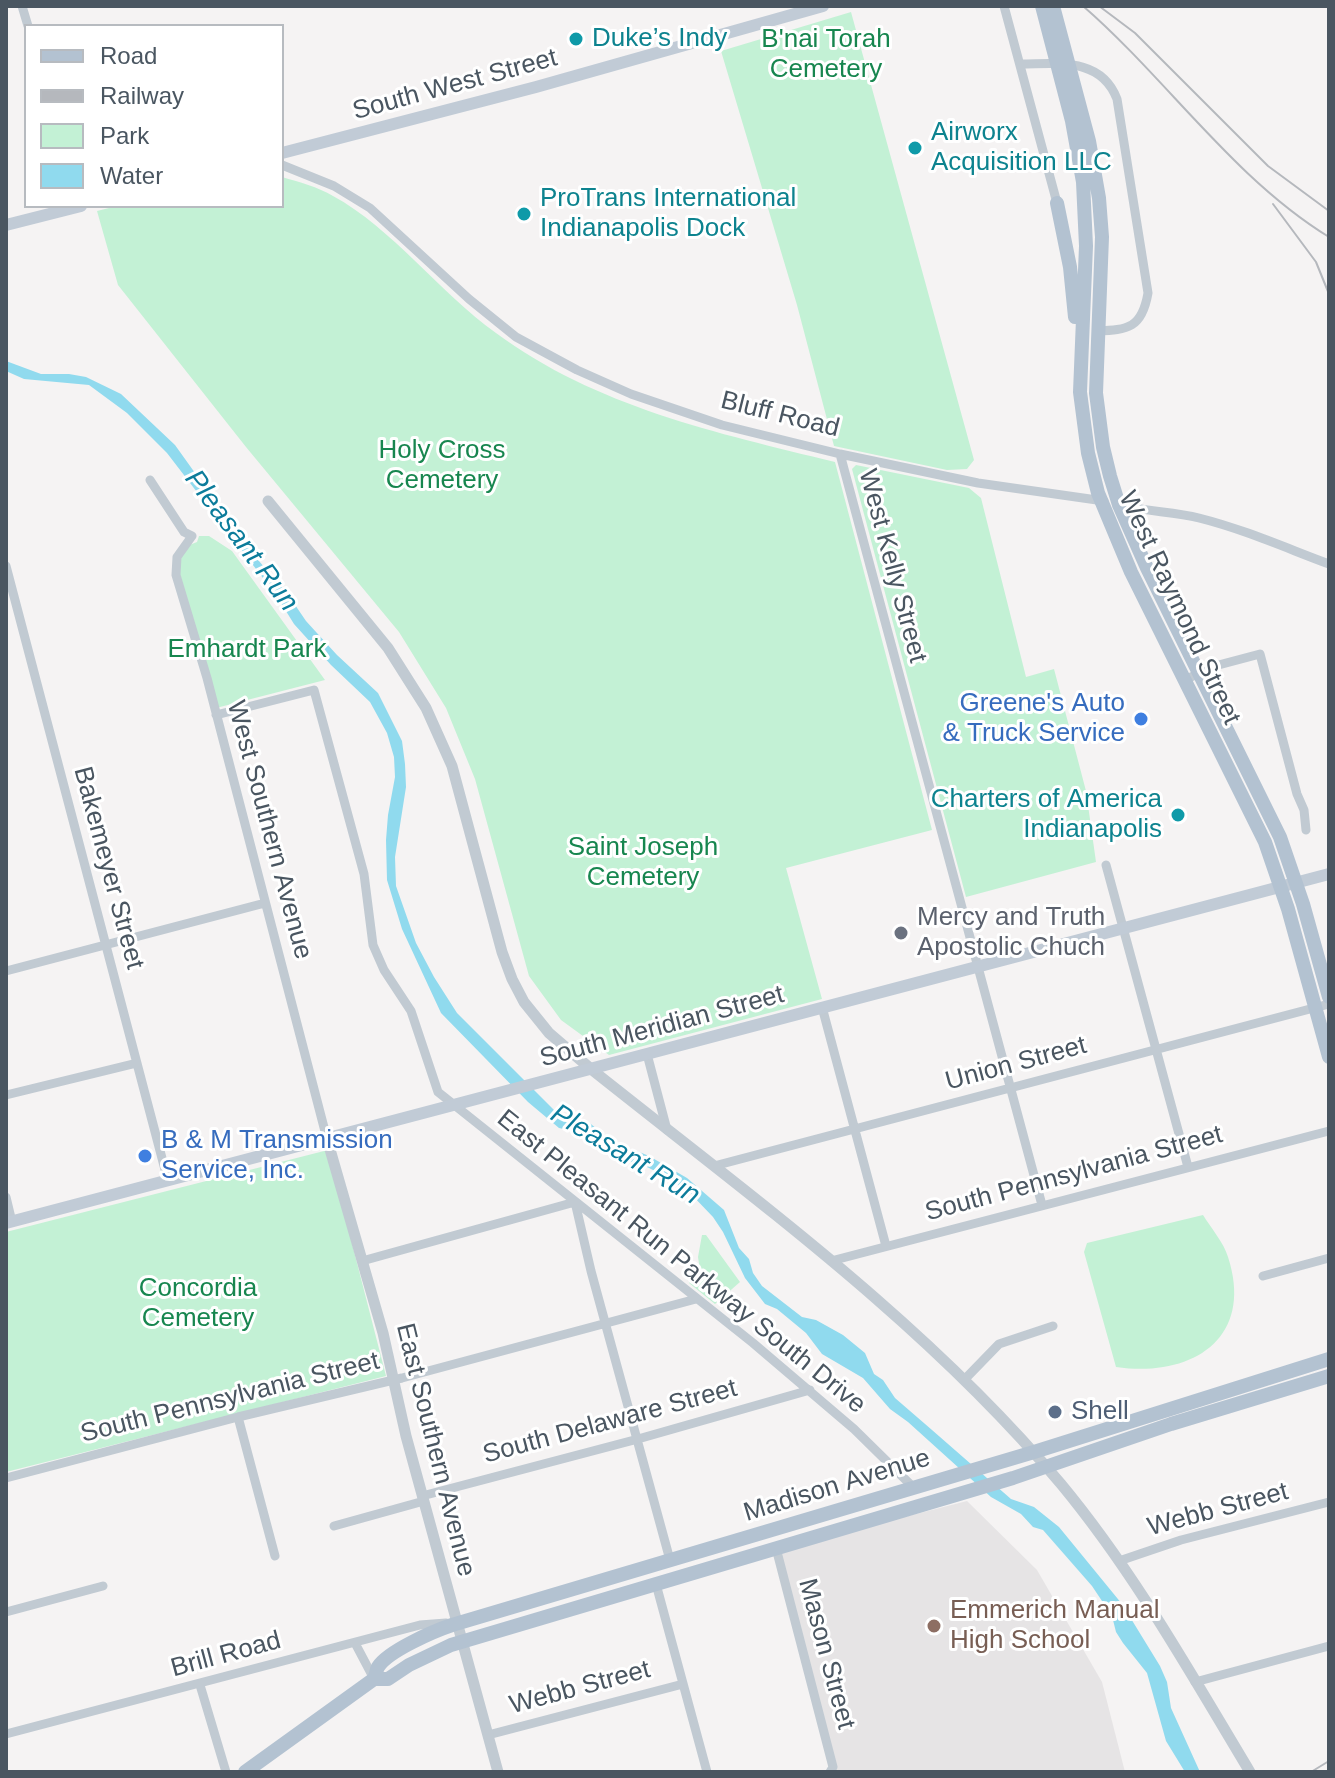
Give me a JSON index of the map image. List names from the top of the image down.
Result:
{
  "streets": {
    "main road": [
      "South West Street",
      "West Raymond Street",
      "South Meridian Street",
      "Madison Avenue"
    ],
    "street": [
      "Bluff Road",
      "West Kelly Street",
      "West Southern Avenue",
      "Bakemeyer Street",
      "Union Street",
      "South Pennsylvania Street",
      "East Pleasant Run Parkway South Drive",
      "South Delaware Street",
      "East Southern Avenue",
      "Webb Street",
      "Mason Street",
      "Brill Road"
    ]
  },
  "crossings": [
    ["Bluff Road", "West Kelly Street"],
    ["Bluff Road", "West Raymond Street"],
    ["West Kelly Street", "South Meridian Street"],
    ["West Kelly Street", "Union Street"],
    ["West Kelly Street", "South Pennsylvania Street"],
    ["West Raymond Street", "South Meridian Street"],
    ["West Raymond Street", "Union Street"],
    ["West Southern Avenue", "South Meridian Street"],
    ["West Southern Avenue", "East Pleasant Run Parkway South Drive"],
    ["West Southern Avenue", "East Southern Avenue"],
    ["Bakemeyer Street", "South Meridian Street"],
    ["South Meridian Street", "East Pleasant Run Parkway South Drive"],
    ["South Meridian Street", "East Southern Avenue"],
    ["South Pennsylvania Street", "East Pleasant Run Parkway South Drive"],
    ["South Pennsylvania Street", "East Southern Avenue"],
    ["East Pleasant Run Parkway South Drive", "South Delaware Street"],
    ["East Pleasant Run Parkway South Drive", "Madison Avenue"],
    ["South Delaware Street", "East Southern Avenue"],
    ["East Southern Avenue", "Madison Avenue"],
    ["East Southern Avenue", "Webb Street"],
    ["East Southern Avenue", "Brill Road"],
    ["Madison Avenue", "Mason Street"],
    ["Madison Avenue", "Brill Road"]
  ],
  "water": ["Pleasant Run"],
  "parks": [
    "B'nai Torah Cemetery",
    "Holy Cross Cemetery",
    "Emhardt Park",
    "Saint Joseph Cemetery",
    "Concordia Cemetery"
  ],
  "places": [
    "Duke’s Indy",
    "Airworx Acquisition LLC",
    "ProTrans International Indianapolis Dock",
    "Greene's Auto & Truck Service",
    "Charters of America Indianapolis",
    "Mercy and Truth Apostolic Chuch",
    "B & M Transmission Service, Inc.",
    "Shell",
    "Emmerich Manual High School"
  ],
  "legend": [
    "Road",
    "Railway",
    "Park",
    "Water"
  ]
}
